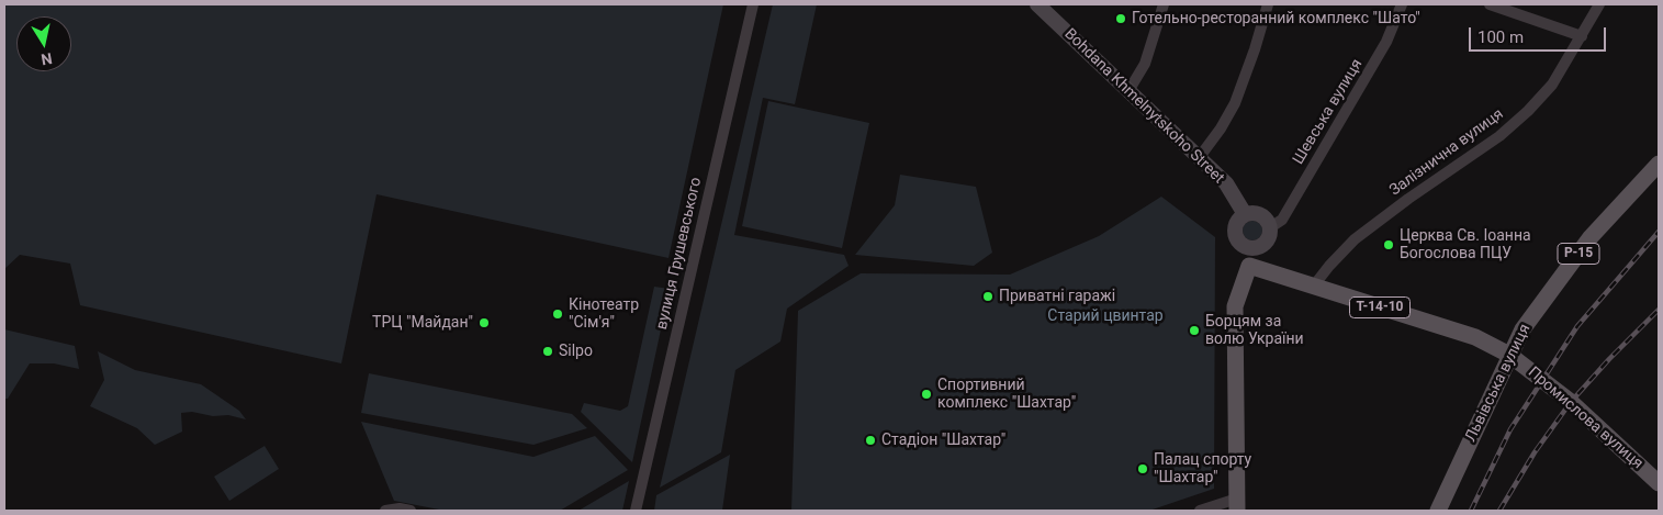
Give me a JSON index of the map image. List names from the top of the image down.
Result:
{
  "streets": {
    "main road": [
      "Bohdana Khmelnytskoho Street",
      "Р-15",
      "Т-14-10",
      "Львівська вулиця",
      "Промислова вулиця"
    ],
    "street": ["Шевська вулиця", "Залізнична вулиця", "вулиця Грушевського"]
  },
  "crossings": [
    ["Bohdana Khmelnytskoho Street", "Шевська вулиця"],
    ["Залізнична вулиця", "Т-14-10"],
    ["Т-14-10", "Львівська вулиця"],
    ["Т-14-10", "Промислова вулиця"],
    ["Львівська вулиця", "Промислова вулиця"]
  ],
  "parks": ["Старий цвинтар"],
  "places": [
    "Готельно-ресторанний комплекс \"Шато\"",
    "Церква Св. Іоанна Богослова ПЦУ",
    "Приватні гаражі",
    "Кінотеатр \"Сім'я\"",
    "ТРЦ \"Майдан\"",
    "Борцям за волю України",
    "Silpo",
    "Спортивний комплекс \"Шахтар\"",
    "Стадіон \"Шахтар\"",
    "Палац спорту \"Шахтар\""
  ],
  "scale_bar": "100 m",
  "north": "bottom"
}
